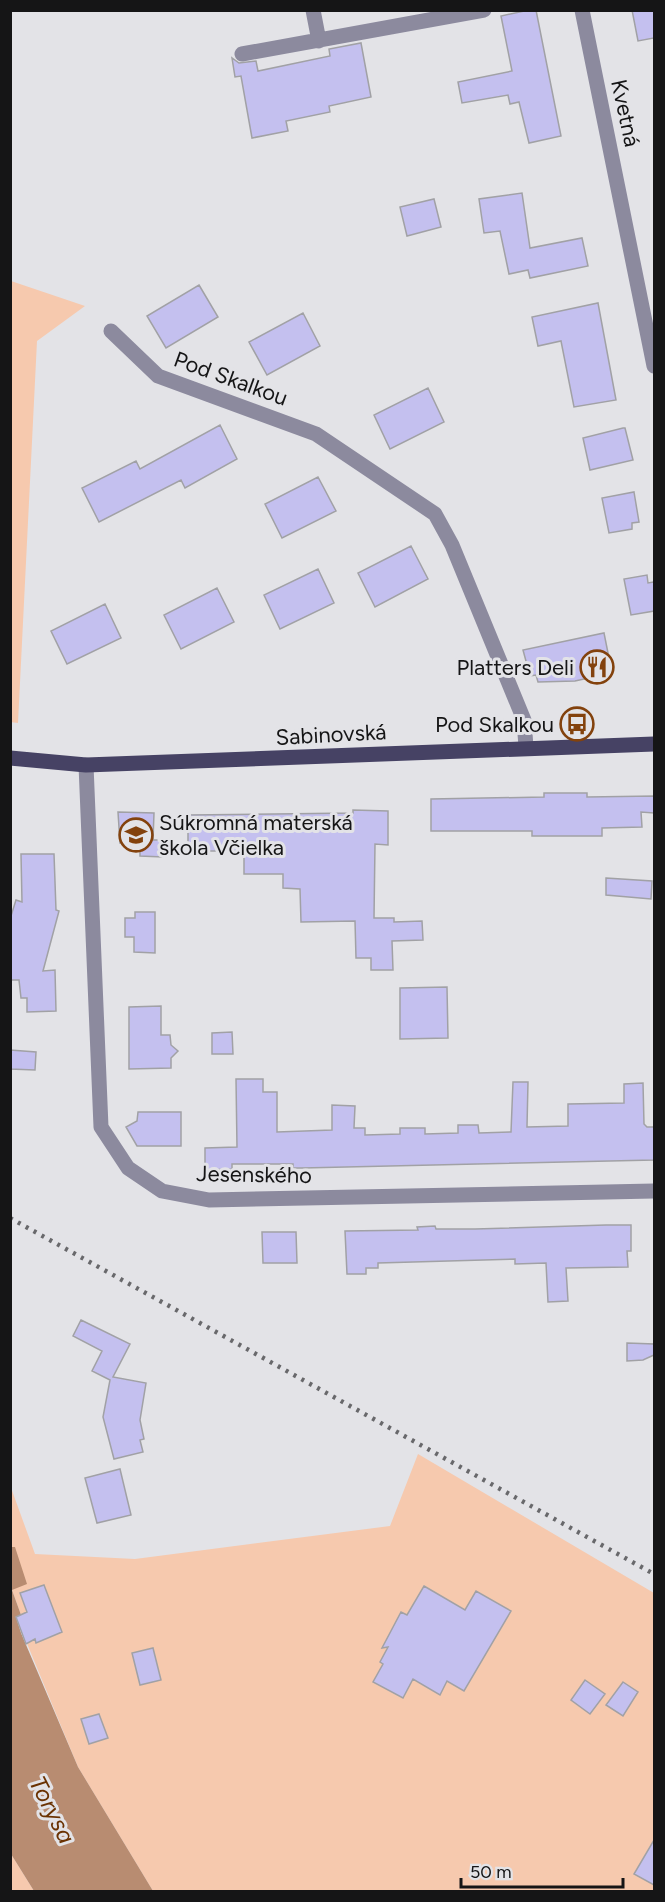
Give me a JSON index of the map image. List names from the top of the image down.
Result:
{
  "streets": {
    "main road": ["Sabinovská"],
    "street": ["Kvetná", "Pod Skalkou", "Jesenského"]
  },
  "crossings": [
    ["Pod Skalkou", "Sabinovská"],
    ["Sabinovská", "Jesenského"]
  ],
  "water": ["Torysa"],
  "places": {
    "restaurant": ["Platters Deli"],
    "bus stop": ["Pod Skalkou"],
    "school or university": ["Súkromná materská škola Včielka"]
  },
  "scale_bar": "50 m"
}
